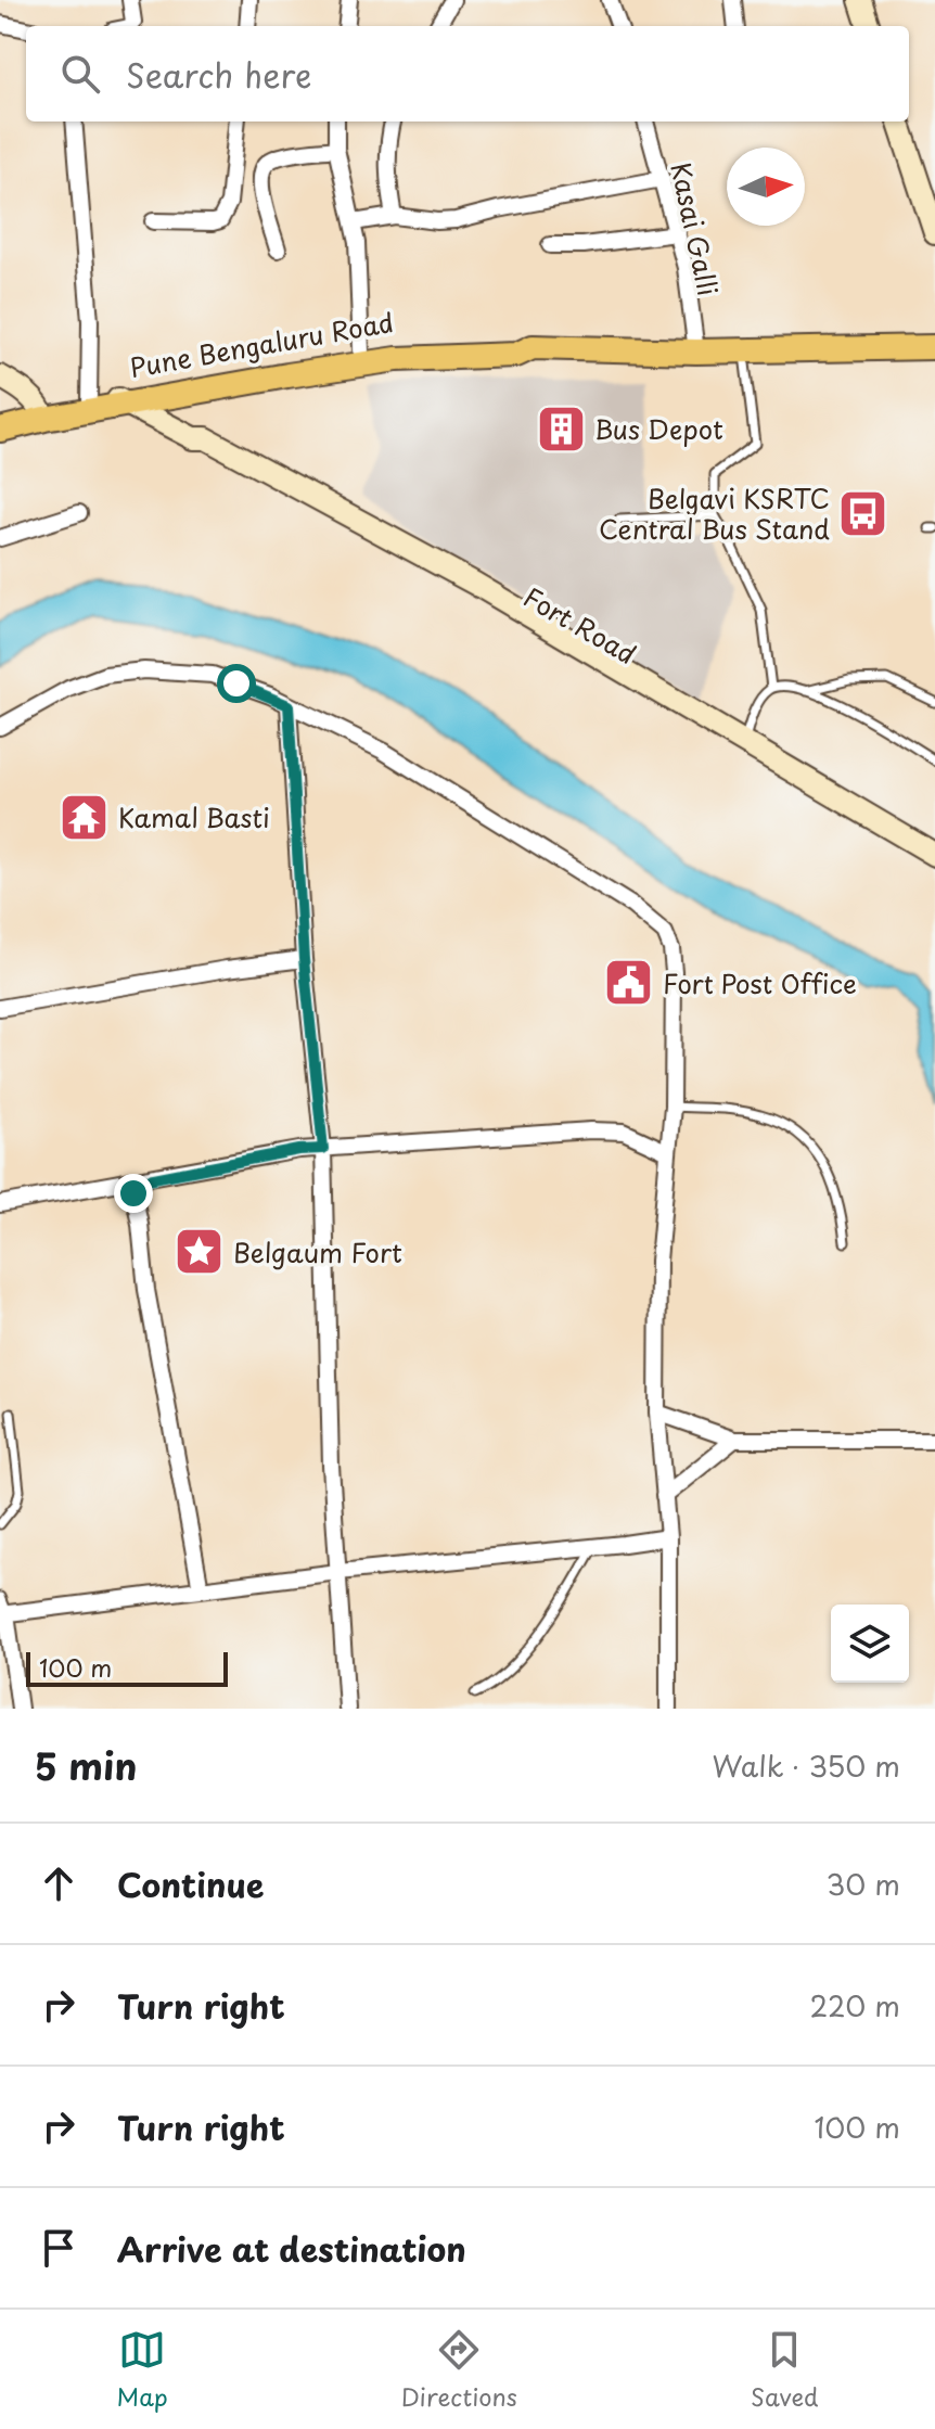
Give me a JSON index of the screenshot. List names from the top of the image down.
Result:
{
  "streets": {
    "main road": ["Pune Bengaluru Road", "Fort Road"],
    "street": ["Kasai Galli"]
  },
  "crossings": [
    ["Pune Bengaluru Road", "Fort Road"]
  ],
  "places": {
    "building": ["Bus Depot"],
    "bus stop": ["Belgavi KSRTC Central Bus Stand"],
    "temple": ["Kamal Basti"],
    "public building": ["Fort Post Office"],
    "place": ["Belgaum Fort"]
  },
  "scale_bar": "100 m",
  "north": "right",
  "page": {
    "search": "Search here",
    "scale": "100 m",
    "heading": ["5 min", "Walk · 350 m"],
    "list": [
      ["Continue", "30 m"],
      ["Turn right", "220 m"],
      ["Turn right", "100 m"],
      "Arrive at destination"
    ],
    "nav": ["Map", "Directions", "Saved"]
  }
}
